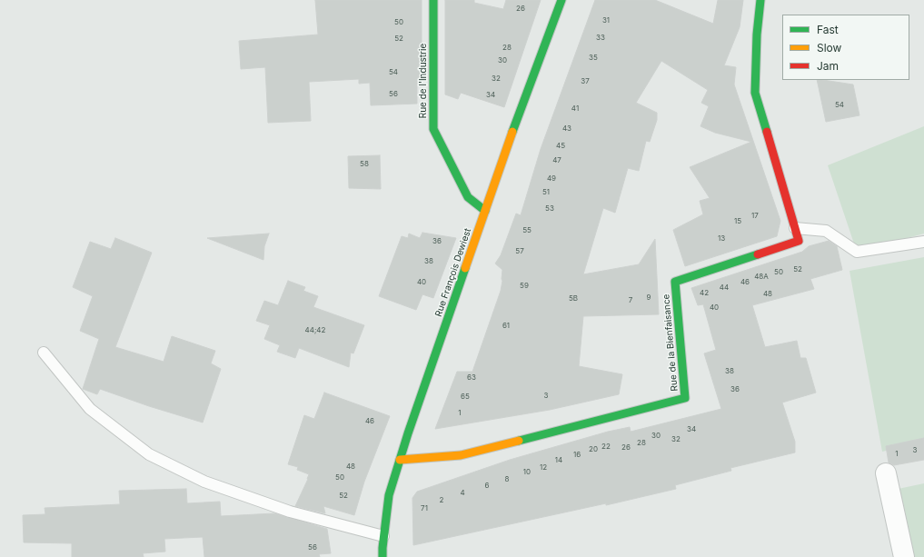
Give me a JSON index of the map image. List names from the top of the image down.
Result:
{
  "streets": {
    "street": ["Rue de l'Industrie", "Rue François Dewiest", "Rue de la Bienfaisance"]
  },
  "crossings": [
    ["Rue de l'Industrie", "Rue François Dewiest"],
    ["Rue François Dewiest", "Rue de la Bienfaisance"]
  ],
  "house_numbers": [
    "26",
    "31",
    "50",
    "33",
    "52",
    "28",
    "35",
    "30",
    "54",
    "32",
    "37",
    "56",
    "34",
    "54",
    "41",
    "43",
    "45",
    "47",
    "58",
    "49",
    "51",
    "53",
    "17",
    "15",
    "55",
    "13",
    "36",
    "57",
    "38",
    "52",
    "50",
    "48A",
    "40",
    "46",
    "59",
    "44",
    "42",
    "48",
    "9",
    "5B",
    "7",
    "40",
    "61",
    "44;42",
    "38",
    "63",
    "36",
    "3",
    "65",
    "1",
    "46",
    "34",
    "30",
    "32",
    "28",
    "22",
    "26",
    "20",
    "3",
    "1",
    "16",
    "14",
    "48",
    "12",
    "10",
    "50",
    "8",
    "6",
    "4",
    "52",
    "2",
    "71",
    "56"
  ],
  "legend": ["Fast", "Slow", "Jam"]
}
